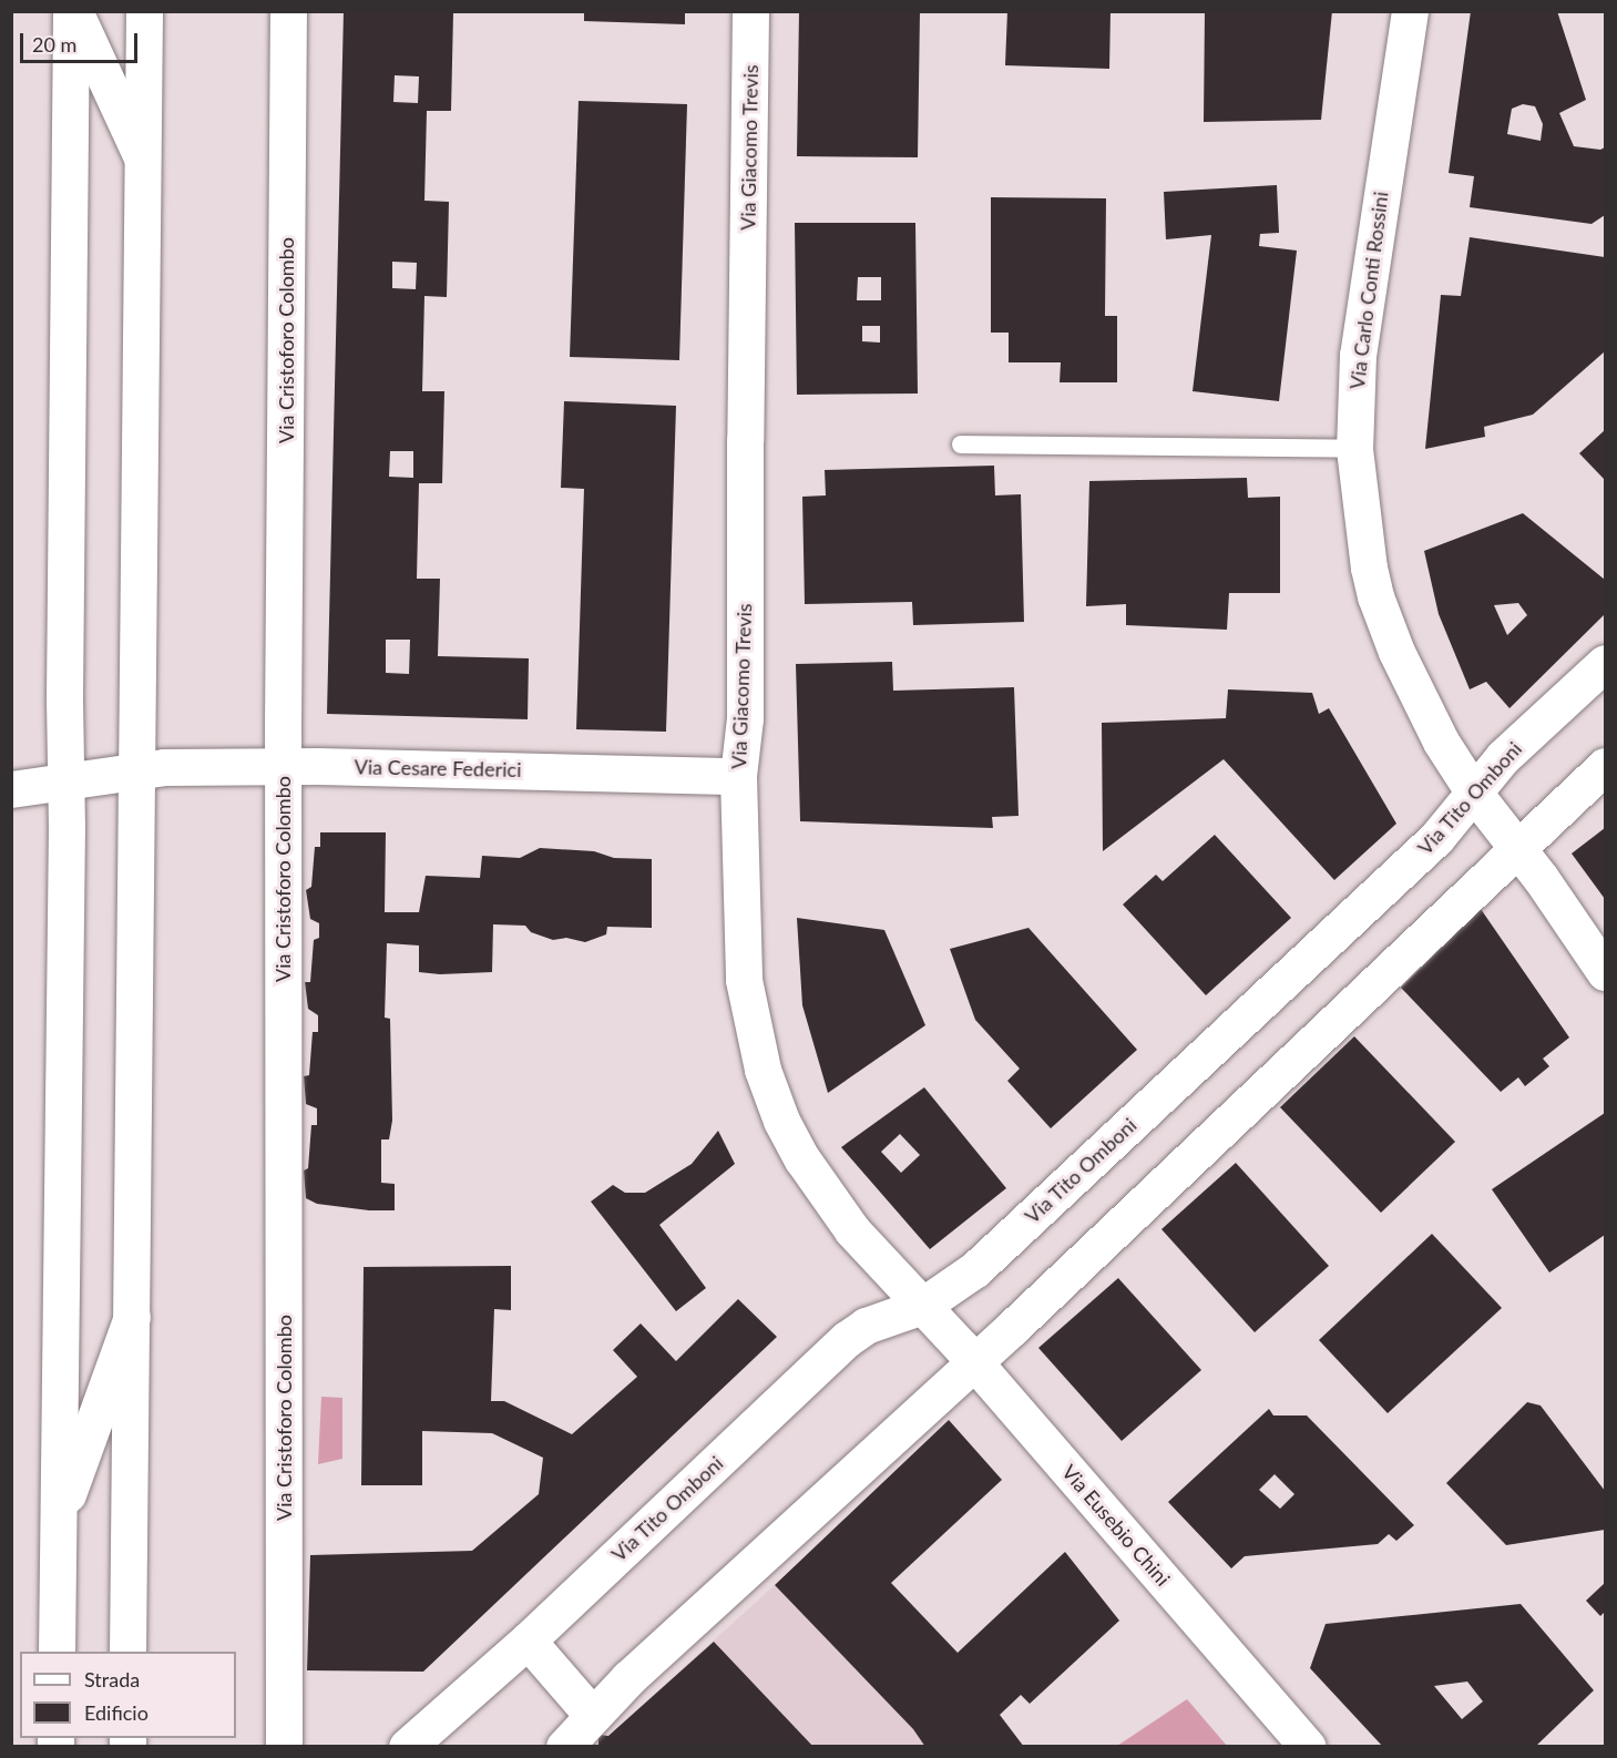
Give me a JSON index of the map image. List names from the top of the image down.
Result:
{
  "streets": {
    "street": [
      "Via Giacomo Trevis",
      "Via Carlo Conti Rossini",
      "Via Cristoforo Colombo",
      "Via Cesare Federici",
      "Via Tito Omboni",
      "Via Eusebio Chini"
    ]
  },
  "crossings": [
    ["Via Giacomo Trevis", "Via Cesare Federici"],
    ["Via Giacomo Trevis", "Via Tito Omboni"],
    ["Via Giacomo Trevis", "Via Eusebio Chini"],
    ["Via Carlo Conti Rossini", "Via Tito Omboni"],
    ["Via Cristoforo Colombo", "Via Cesare Federici"],
    ["Via Tito Omboni", "Via Eusebio Chini"]
  ],
  "legend": ["Strada", "Edificio"],
  "scale_bar": "20 m"
}
